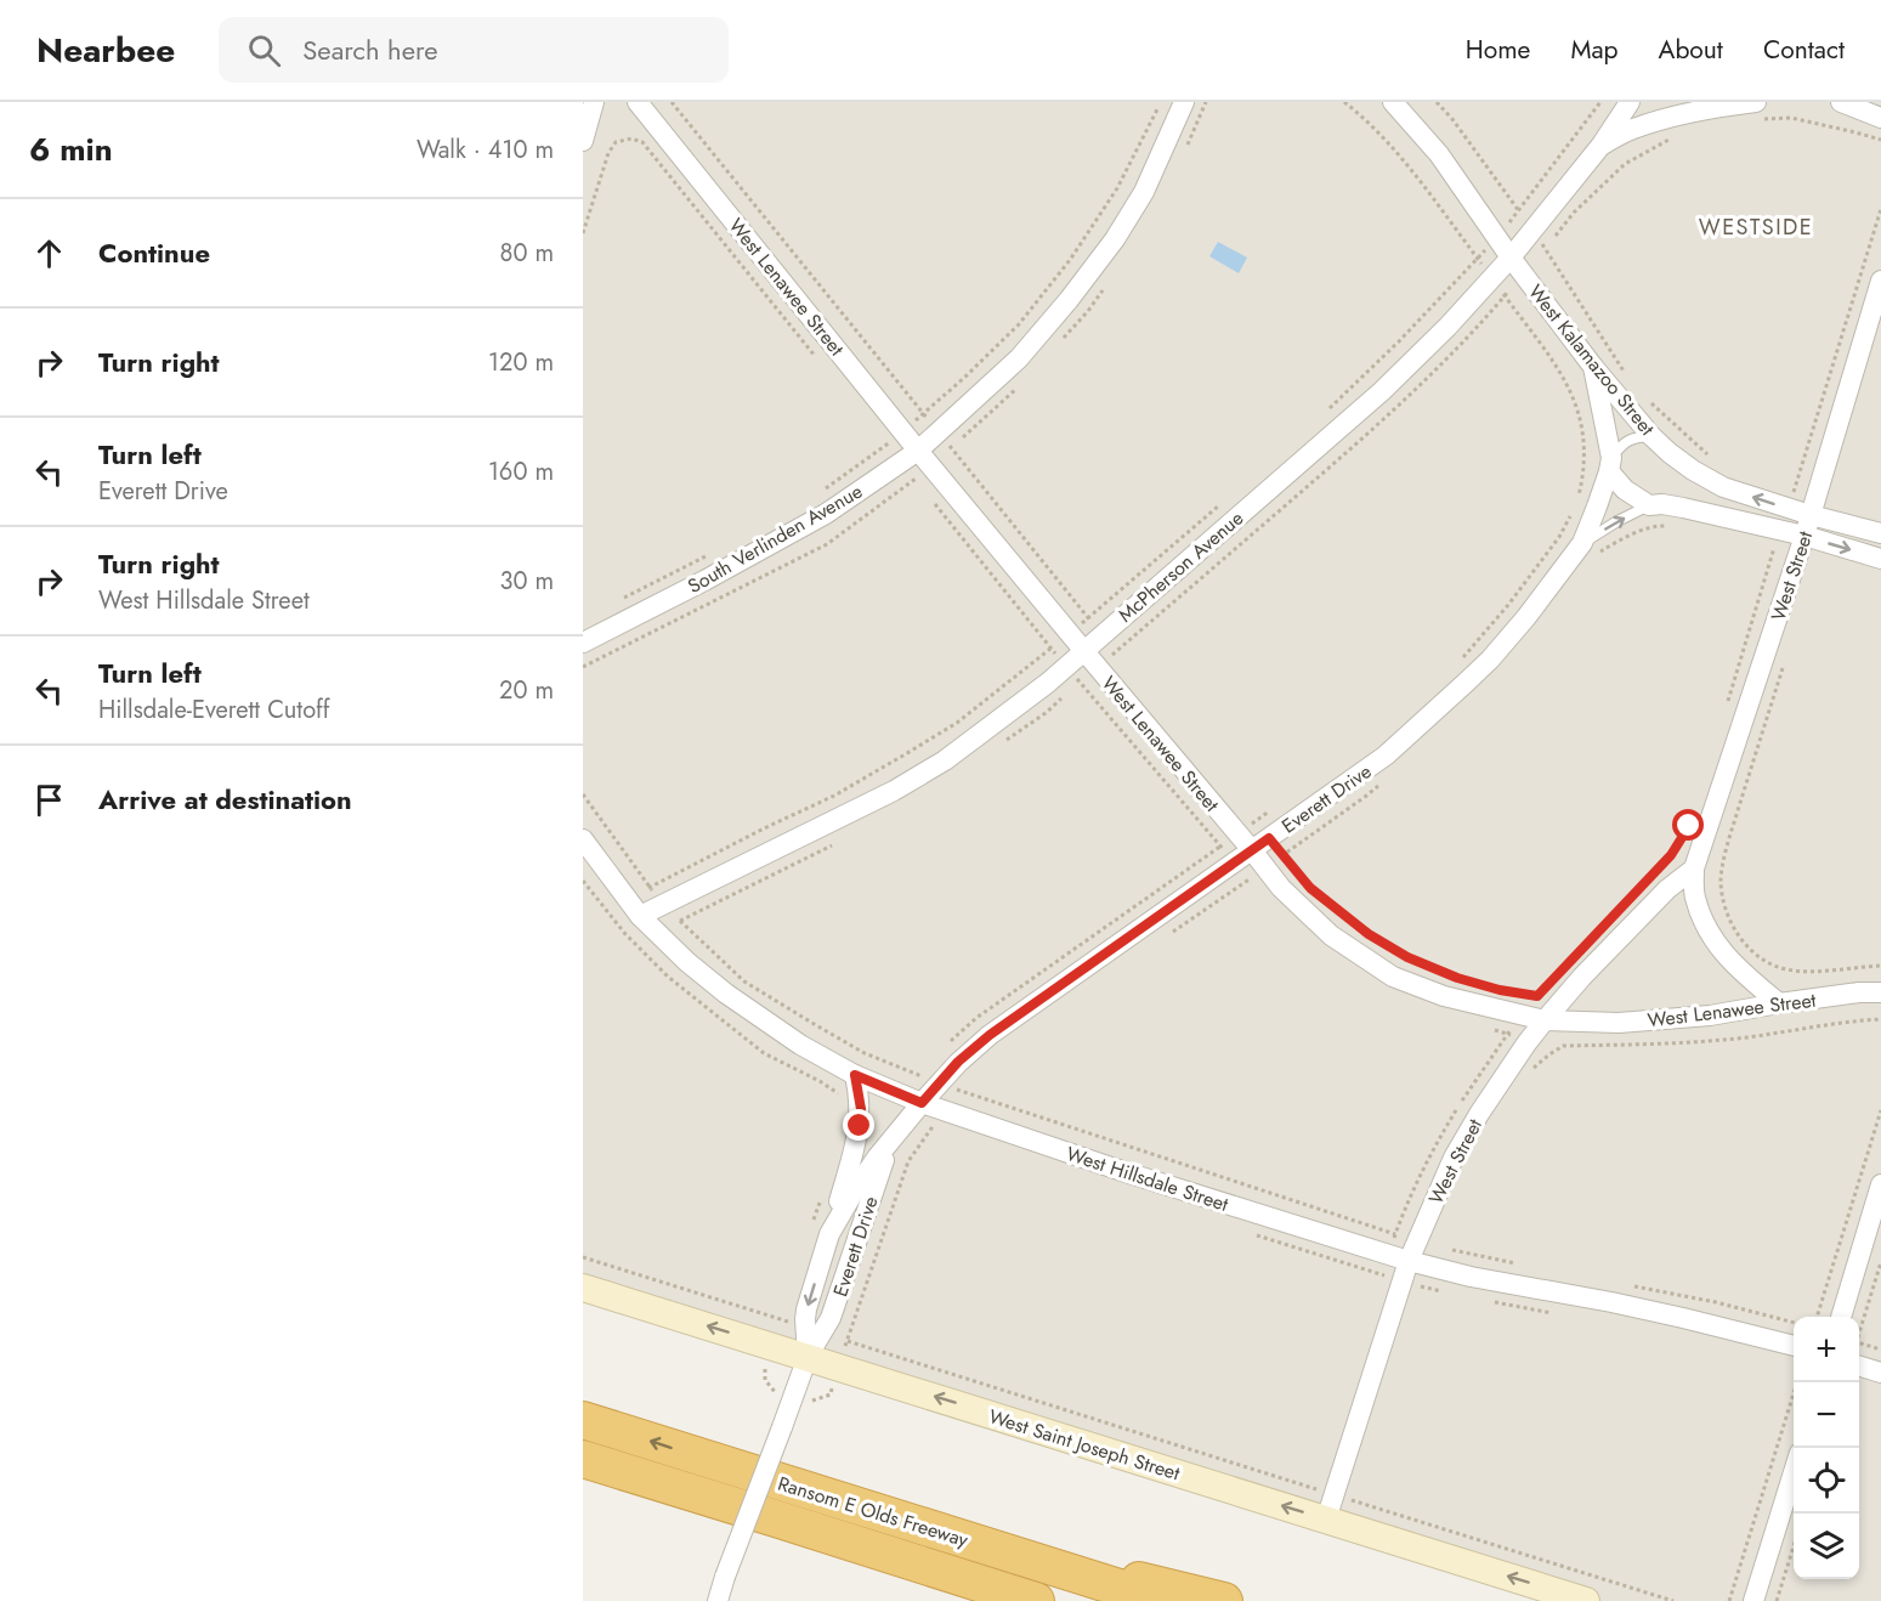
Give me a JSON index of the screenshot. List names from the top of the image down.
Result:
{
  "streets": {
    "highway": ["Ransom E Olds Freeway"],
    "main road": ["West Saint Joseph Street"],
    "street": [
      "West Lenawee Street",
      "West Kalamazoo Street",
      "South Verlinden Avenue",
      "McPherson Avenue",
      "West Street",
      "Everett Drive",
      "West Hillsdale Street"
    ]
  },
  "crossings": [
    ["West Lenawee Street", "South Verlinden Avenue"],
    ["West Lenawee Street", "McPherson Avenue"],
    ["West Lenawee Street", "West Street"],
    ["West Lenawee Street", "Everett Drive"],
    ["West Kalamazoo Street", "McPherson Avenue"],
    ["West Kalamazoo Street", "West Street"],
    ["McPherson Avenue", "West Hillsdale Street"],
    ["West Street", "West Hillsdale Street"],
    ["West Street", "West Saint Joseph Street"],
    ["Everett Drive", "West Hillsdale Street"],
    ["Everett Drive", "West Saint Joseph Street"]
  ],
  "one_way": ["West Saint Joseph Street"],
  "districts": ["WESTSIDE"],
  "page": {
    "header": "Nearbee",
    "search": "Search here",
    "nav": [
      "Home",
      "Map",
      "About",
      "Contact"
    ],
    "heading": ["6 min", "Walk · 410 m"],
    "list": [
      ["Continue", "80 m"],
      ["Turn right", "120 m"],
      ["Turn left", "Everett Drive", "160 m"],
      ["Turn right", "West Hillsdale Street", "30 m"],
      ["Turn left", "Hillsdale-Everett Cutoff", "20 m"],
      "Arrive at destination"
    ],
    "map_buttons": ["+", "−"]
  }
}
